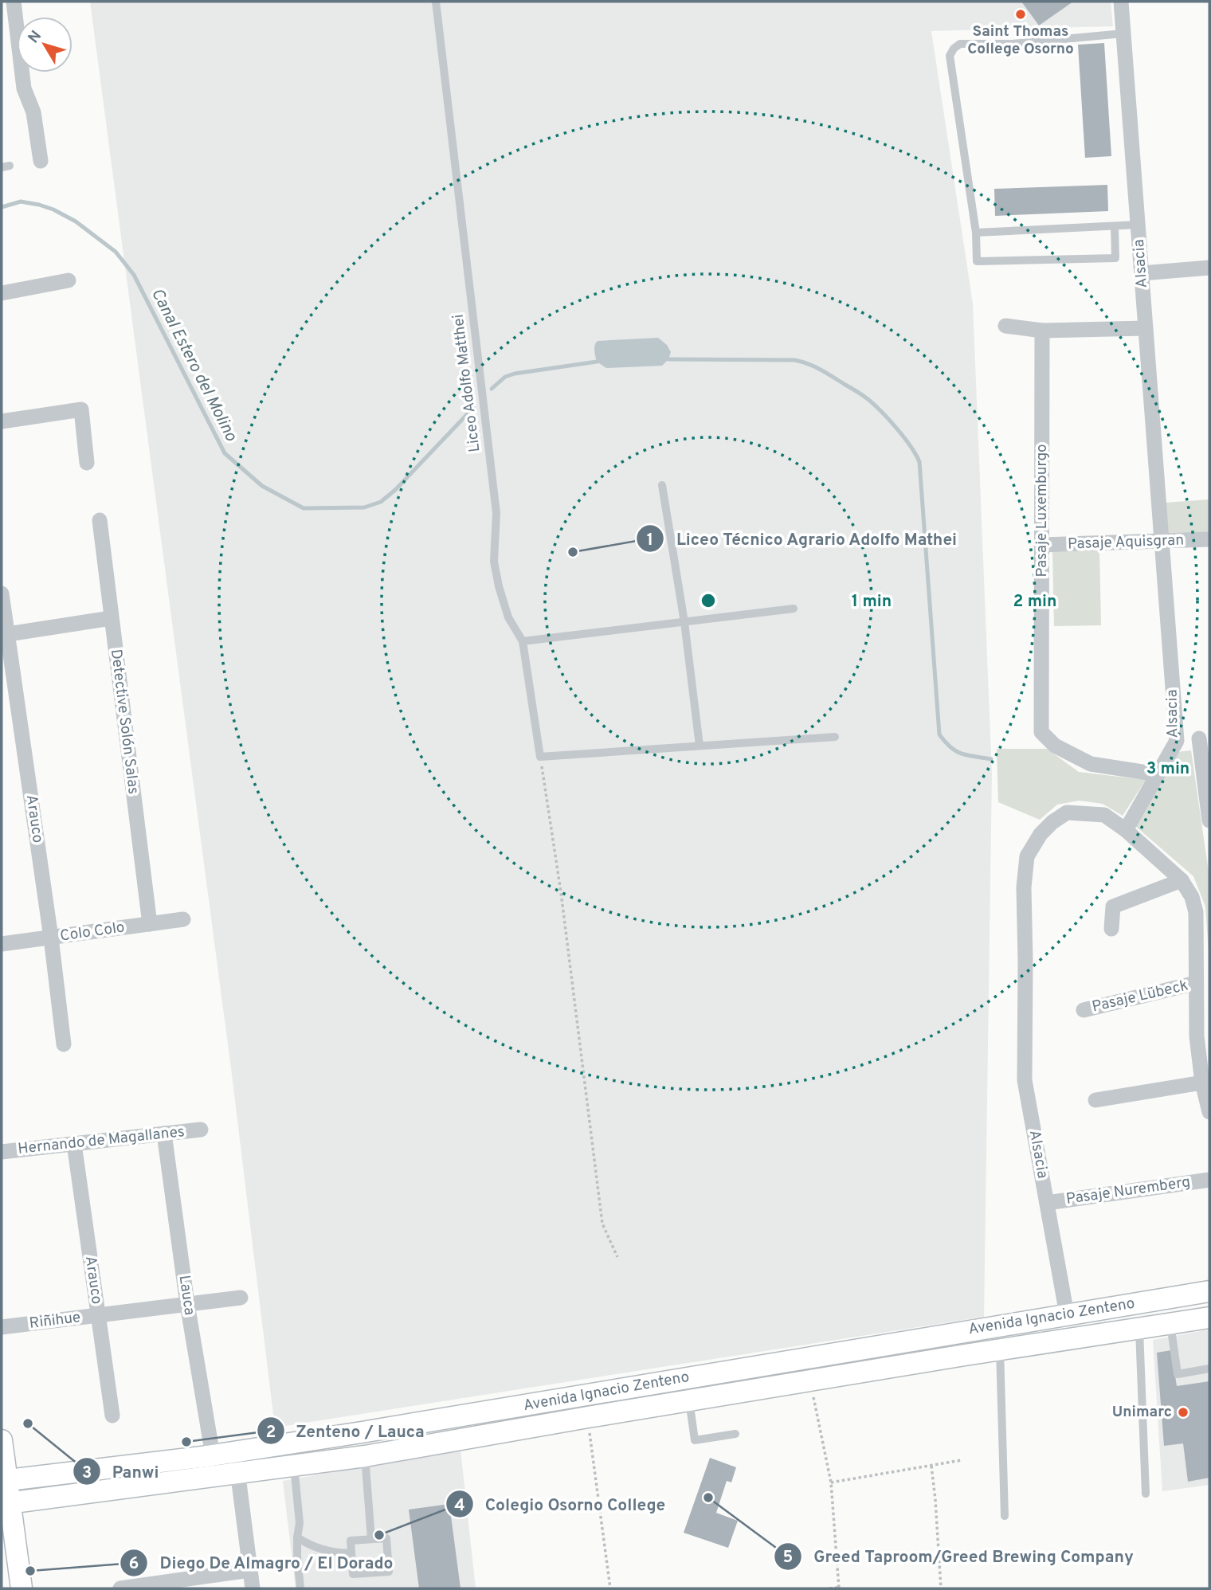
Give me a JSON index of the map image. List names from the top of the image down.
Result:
{
  "streets": {
    "main road": ["Avenida Ignacio Zenteno"],
    "street": [
      "Alsacia",
      "Pasaje Luxemburgo",
      "Pasaje Aquisgran",
      "Detective Solón Salas",
      "Arauco",
      "Colo Colo",
      "Pasaje Lübeck",
      "Hernando de Magallanes",
      "Pasaje Nuremberg",
      "Lauca",
      "Riñihue"
    ],
    "lane": ["Liceo Adolfo Matthei"]
  },
  "crossings": [
    ["Alsacia", "Pasaje Luxemburgo"],
    ["Alsacia", "Pasaje Aquisgran"],
    ["Alsacia", "Pasaje Nuremberg"],
    ["Alsacia", "Avenida Ignacio Zenteno"],
    ["Pasaje Luxemburgo", "Pasaje Aquisgran"],
    ["Detective Solón Salas", "Colo Colo"],
    ["Arauco", "Colo Colo"],
    ["Arauco", "Hernando de Magallanes"],
    ["Arauco", "Riñihue"],
    ["Hernando de Magallanes", "Lauca"],
    ["Lauca", "Avenida Ignacio Zenteno"],
    ["Lauca", "Riñihue"]
  ],
  "water": ["Canal Estero del Molino"],
  "places": [
    "Saint Thomas College Osorno",
    "Liceo Técnico Agrario Adolfo Mathei",
    "Unimarc",
    "Panwi",
    "Zenteno / Lauca",
    "Greed Taproom/Greed Brewing Company",
    "Colegio Osorno College",
    "Diego De Almagro / El Dorado"
  ],
  "north": "top left",
  "rings": ["1 min", "2 min", "3 min"]
}
